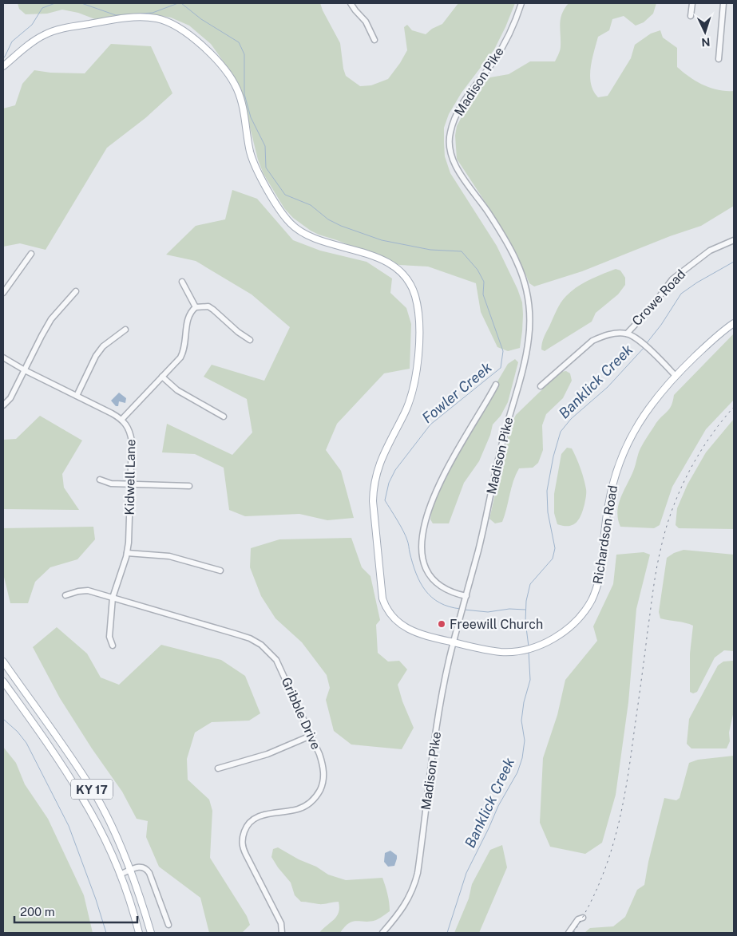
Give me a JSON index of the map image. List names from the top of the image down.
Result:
{
  "streets": {
    "main road": ["Richardson Road", "KY 17"],
    "street": [
      "Madison Pike",
      "Crowe Road",
      "Kidwell Lane",
      "Gribble Drive"
    ]
  },
  "crossings": [
    ["Madison Pike", "Richardson Road"],
    ["Kidwell Lane", "Gribble Drive"]
  ],
  "water": ["Banklick Creek", "Fowler Creek"],
  "places": ["Freewill Church"],
  "scale_bar": "200 m",
  "north": "bottom"
}
